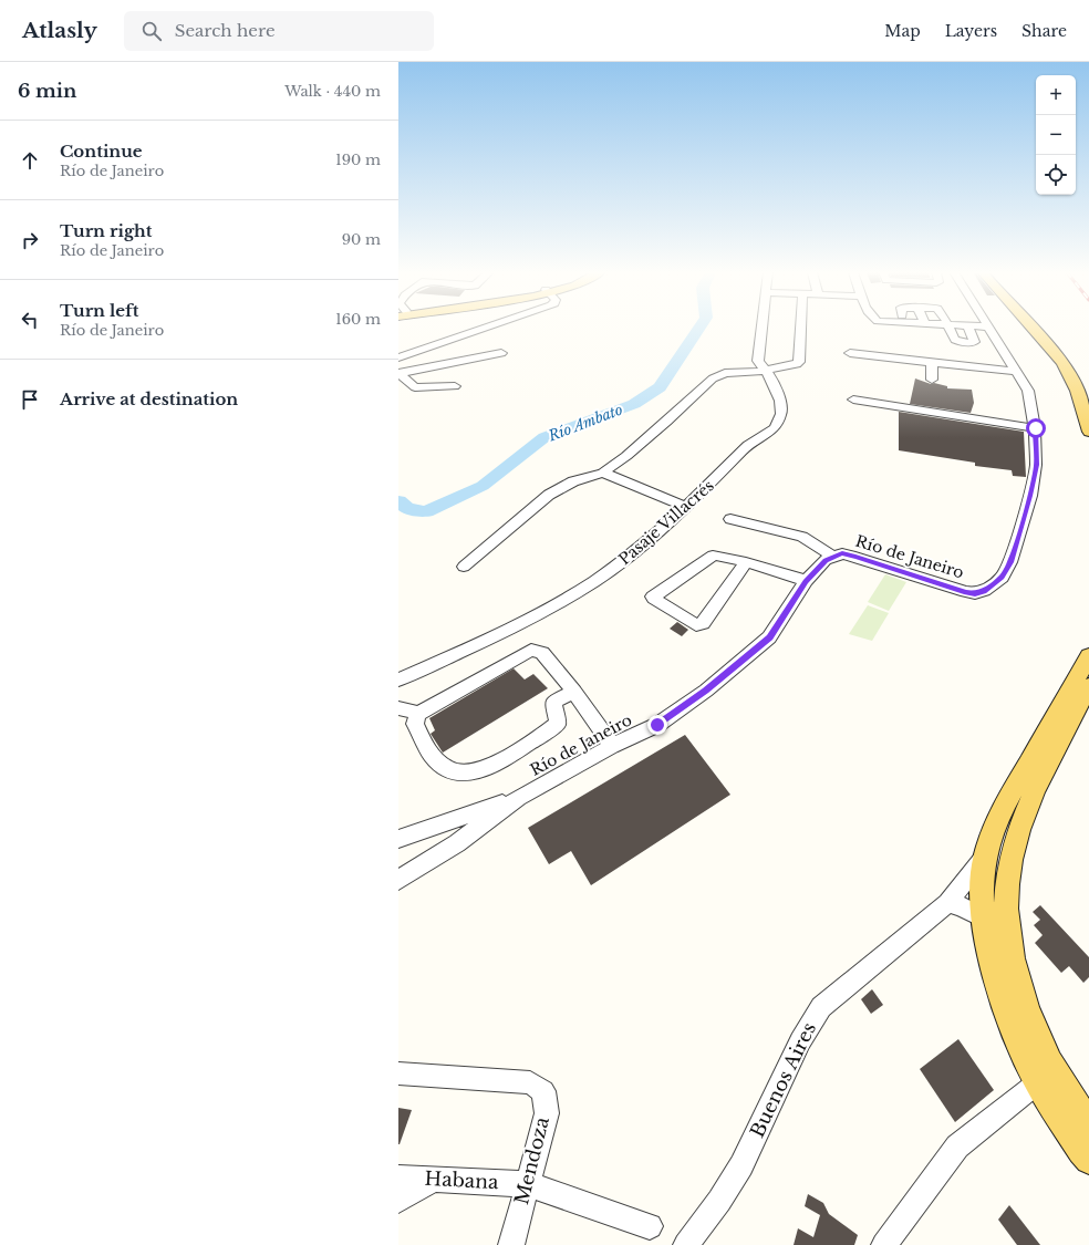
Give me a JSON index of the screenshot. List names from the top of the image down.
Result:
{
  "streets": {
    "street": [
      "Pasaje Villacrés",
      "Río de Janeiro",
      "Buenos Aires",
      "Mendoza",
      "Habana"
    ]
  },
  "crossings": [
    ["Mendoza", "Habana"]
  ],
  "water": ["Río Ambato"],
  "page": {
    "header": "Atlasly",
    "search": "Search here",
    "nav": ["Map", "Layers", "Share"],
    "heading": ["6 min", "Walk · 440 m"],
    "map_buttons": ["+", "−"],
    "list": [
      ["Continue", "Río de Janeiro", "190 m"],
      ["Turn right", "Río de Janeiro", "90 m"],
      ["Turn left", "Río de Janeiro", "160 m"],
      "Arrive at destination"
    ]
  }
}
